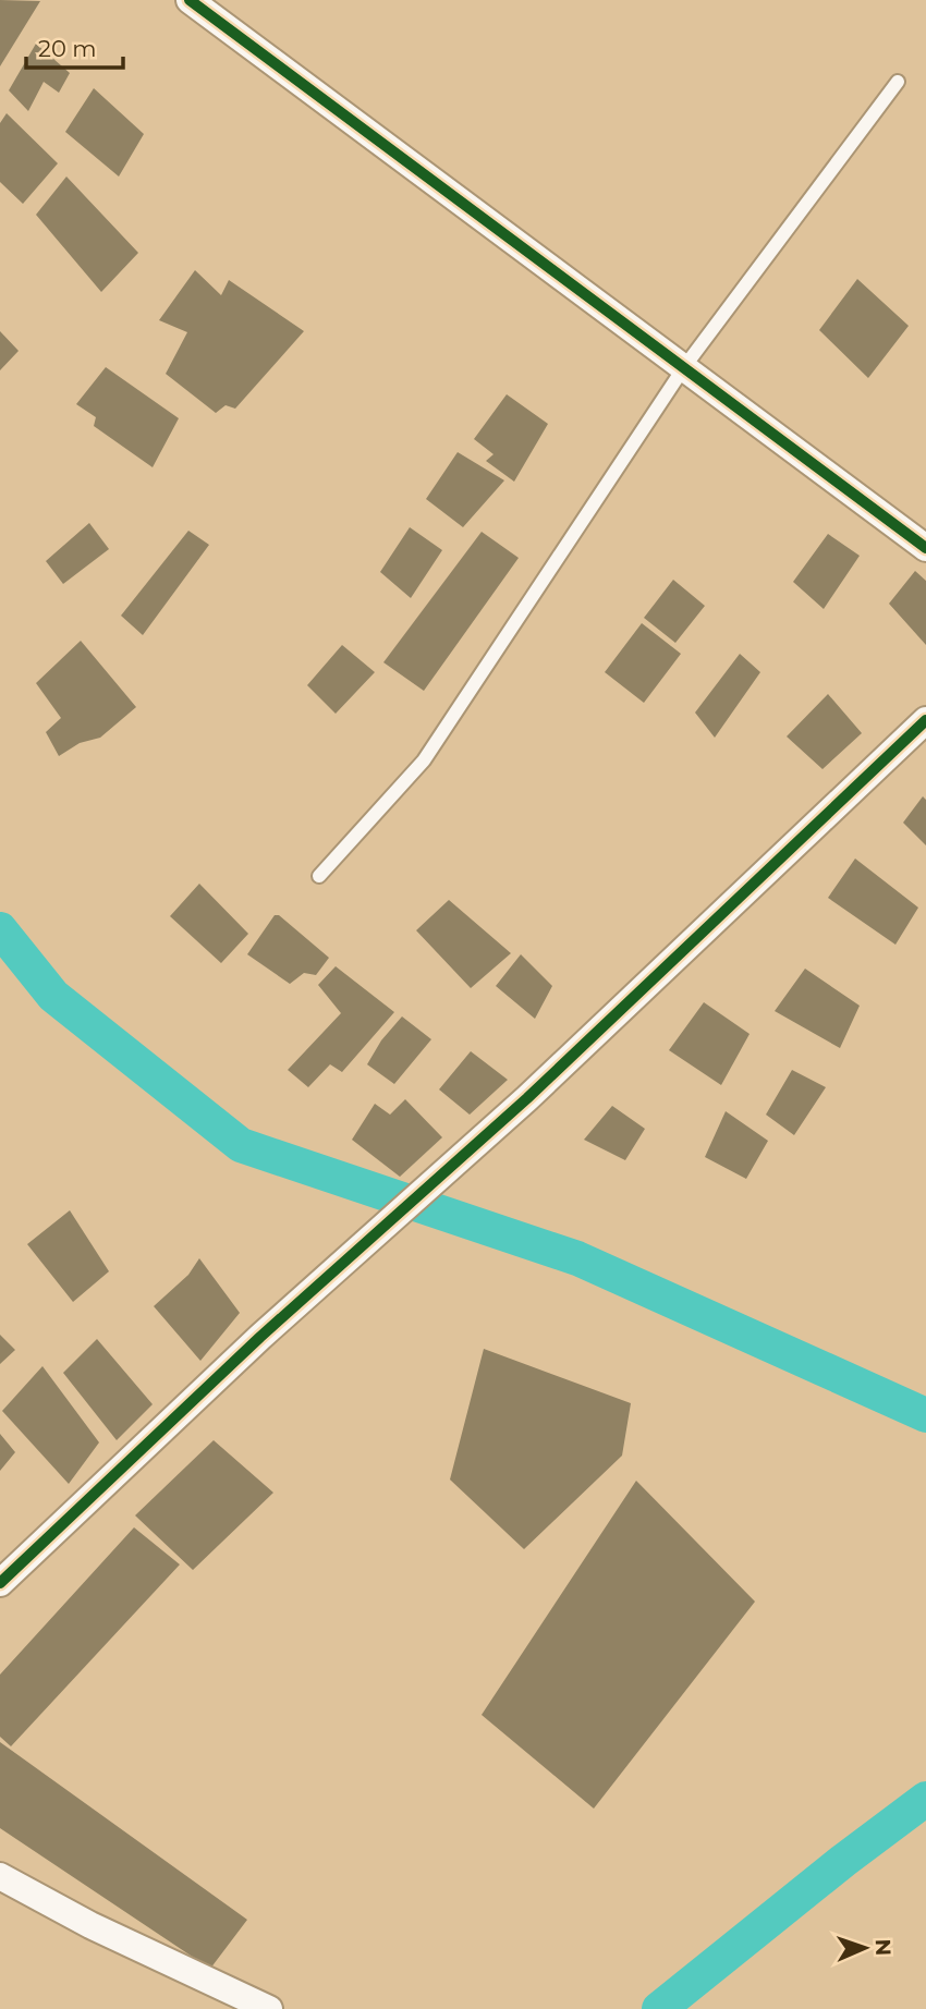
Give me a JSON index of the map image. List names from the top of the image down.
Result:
{
  "scale_bar": "20 m",
  "north": "right"
}
